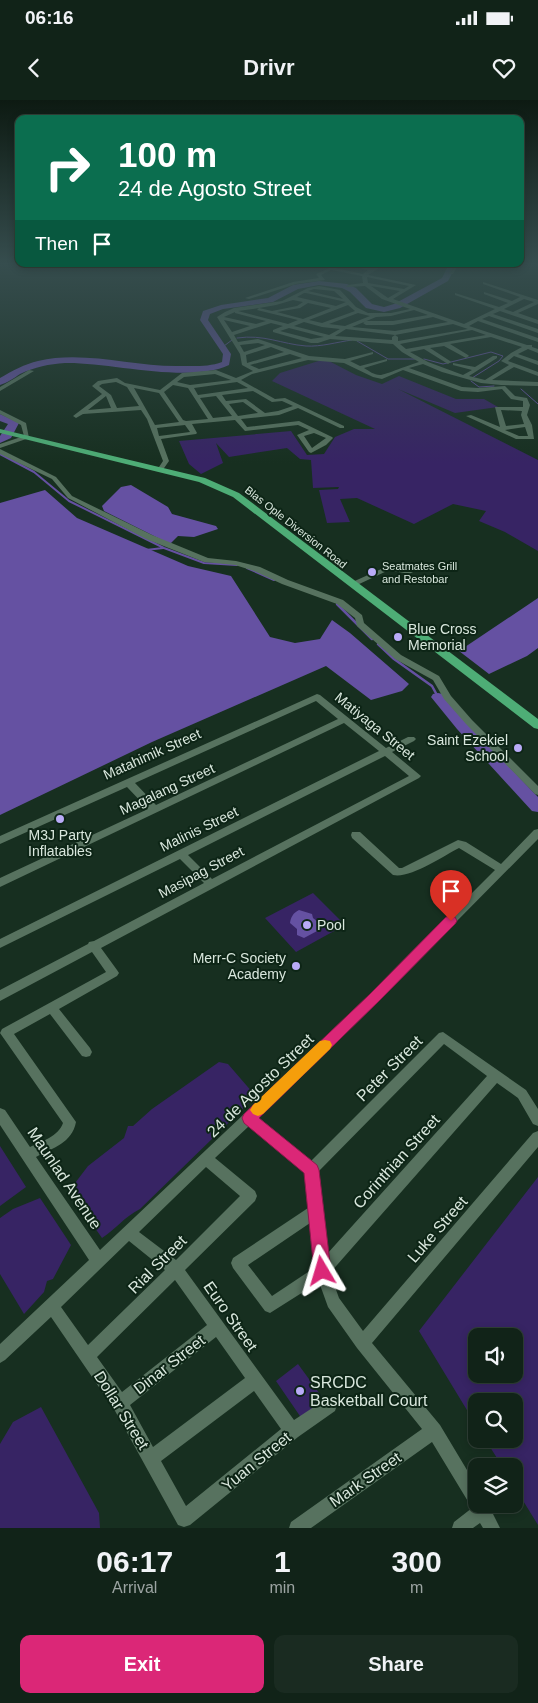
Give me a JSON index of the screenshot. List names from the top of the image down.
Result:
{
  "streets": {
    "main road": ["Blas Ople Diversion Road"],
    "street": [
      "Matiyaga Street",
      "Matahimik Street",
      "Magalang Street",
      "Malinis Street",
      "Masipag Street",
      "Peter Street",
      "24 de Agosto Street",
      "Corinthian Street",
      "Maunlad Avenue",
      "Luke Street",
      "Rial Street",
      "Euro Street",
      "Dinar Street",
      "Dollar Street",
      "Yuan Street",
      "Mark Street"
    ]
  },
  "crossings": [
    ["Matiyaga Street", "Matahimik Street"],
    ["Matiyaga Street", "Magalang Street"],
    ["Matiyaga Street", "Malinis Street"],
    ["Matiyaga Street", "Masipag Street"],
    ["Peter Street", "Corinthian Street"],
    ["24 de Agosto Street", "Maunlad Avenue"],
    ["24 de Agosto Street", "Rial Street"],
    ["24 de Agosto Street", "Euro Street"],
    ["24 de Agosto Street", "Dollar Street"],
    ["Rial Street", "Euro Street"],
    ["Rial Street", "Dollar Street"],
    ["Euro Street", "Dinar Street"],
    ["Euro Street", "Yuan Street"],
    ["Dinar Street", "Dollar Street"],
    ["Dollar Street", "Yuan Street"]
  ],
  "places": [
    "Seatmates Grill and Restobar",
    "Blue Cross Memorial",
    "Saint Ezekiel School",
    "M3J Party Inflatables",
    "Pool",
    "Merr-C Society Academy",
    "SRCDC Basketball Court"
  ],
  "page": {
    "status": "06:16",
    "header": "Drivr",
    "turn": ["100 m", "24 de Agosto Street"],
    "then": "Then",
    "eta": [
      "06:17",
      "Arrival",
      "1",
      "min",
      "300",
      "m"
    ],
    "buttons": ["Exit", "Share"]
  }
}
